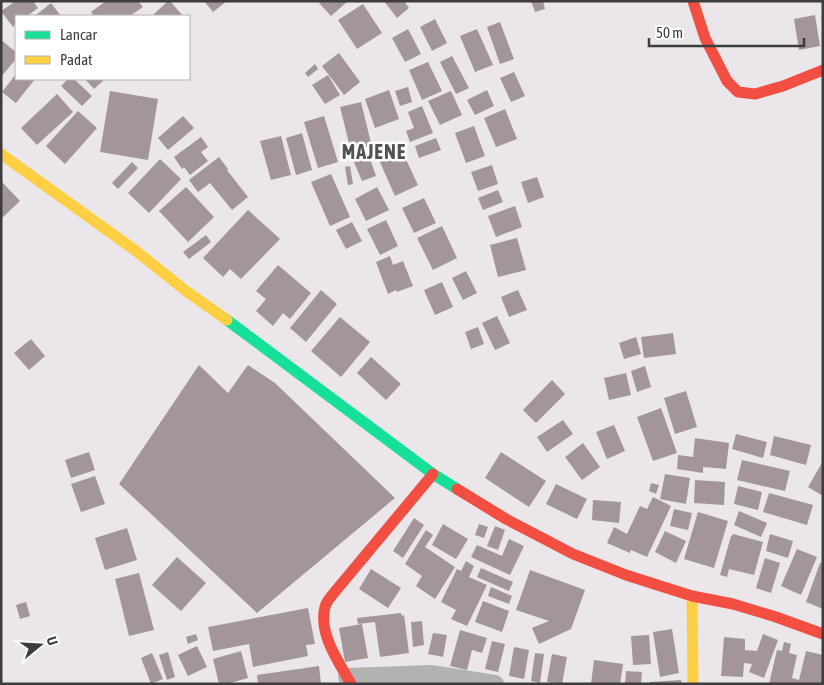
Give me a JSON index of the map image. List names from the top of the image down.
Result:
{
  "districts": ["MAJENE"],
  "legend": ["Lancar", "Padat"],
  "scale_bar": "50 m",
  "north": "right"
}
